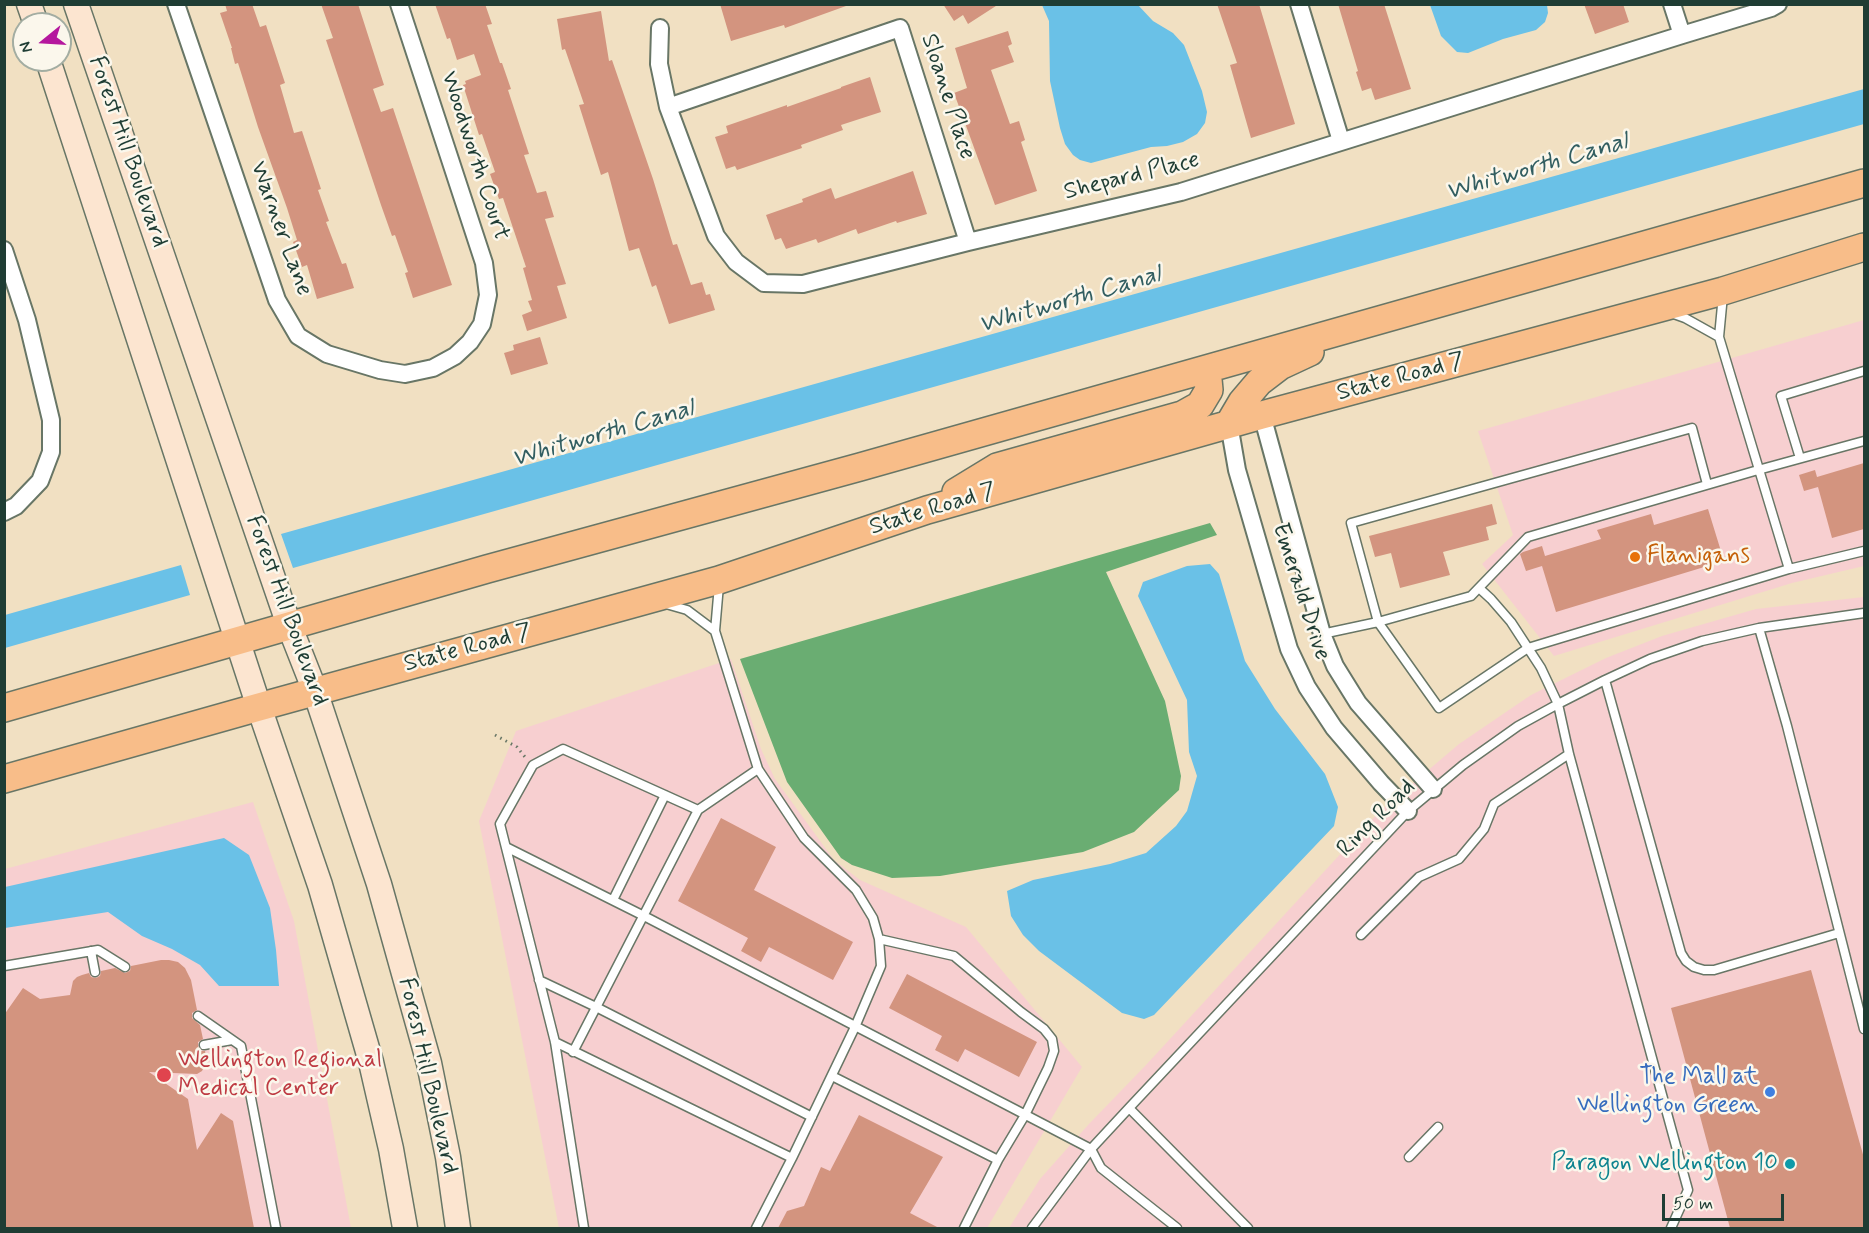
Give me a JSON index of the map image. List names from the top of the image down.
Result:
{
  "streets": {
    "main road": ["Forest Hill Boulevard", "State Road 7"],
    "street": [
      "Sloane Place",
      "Woodworth Court",
      "Shepard Place",
      "Warner Lane",
      "Emerald Drive"
    ],
    "lane": ["Ring Road"]
  },
  "crossings": [
    ["Sloane Place", "Shepard Place"],
    ["Forest Hill Boulevard", "State Road 7"],
    ["Woodworth Court", "Warner Lane"],
    ["State Road 7", "Emerald Drive"],
    ["Emerald Drive", "Ring Road"]
  ],
  "water": ["Whitworth Canal"],
  "places": [
    "Flanigans",
    "Wellington Regional Medical Center",
    "The Mall at Wellington Green",
    "Paragon Wellington 10"
  ],
  "scale_bar": "50 m",
  "north": "left"
}
